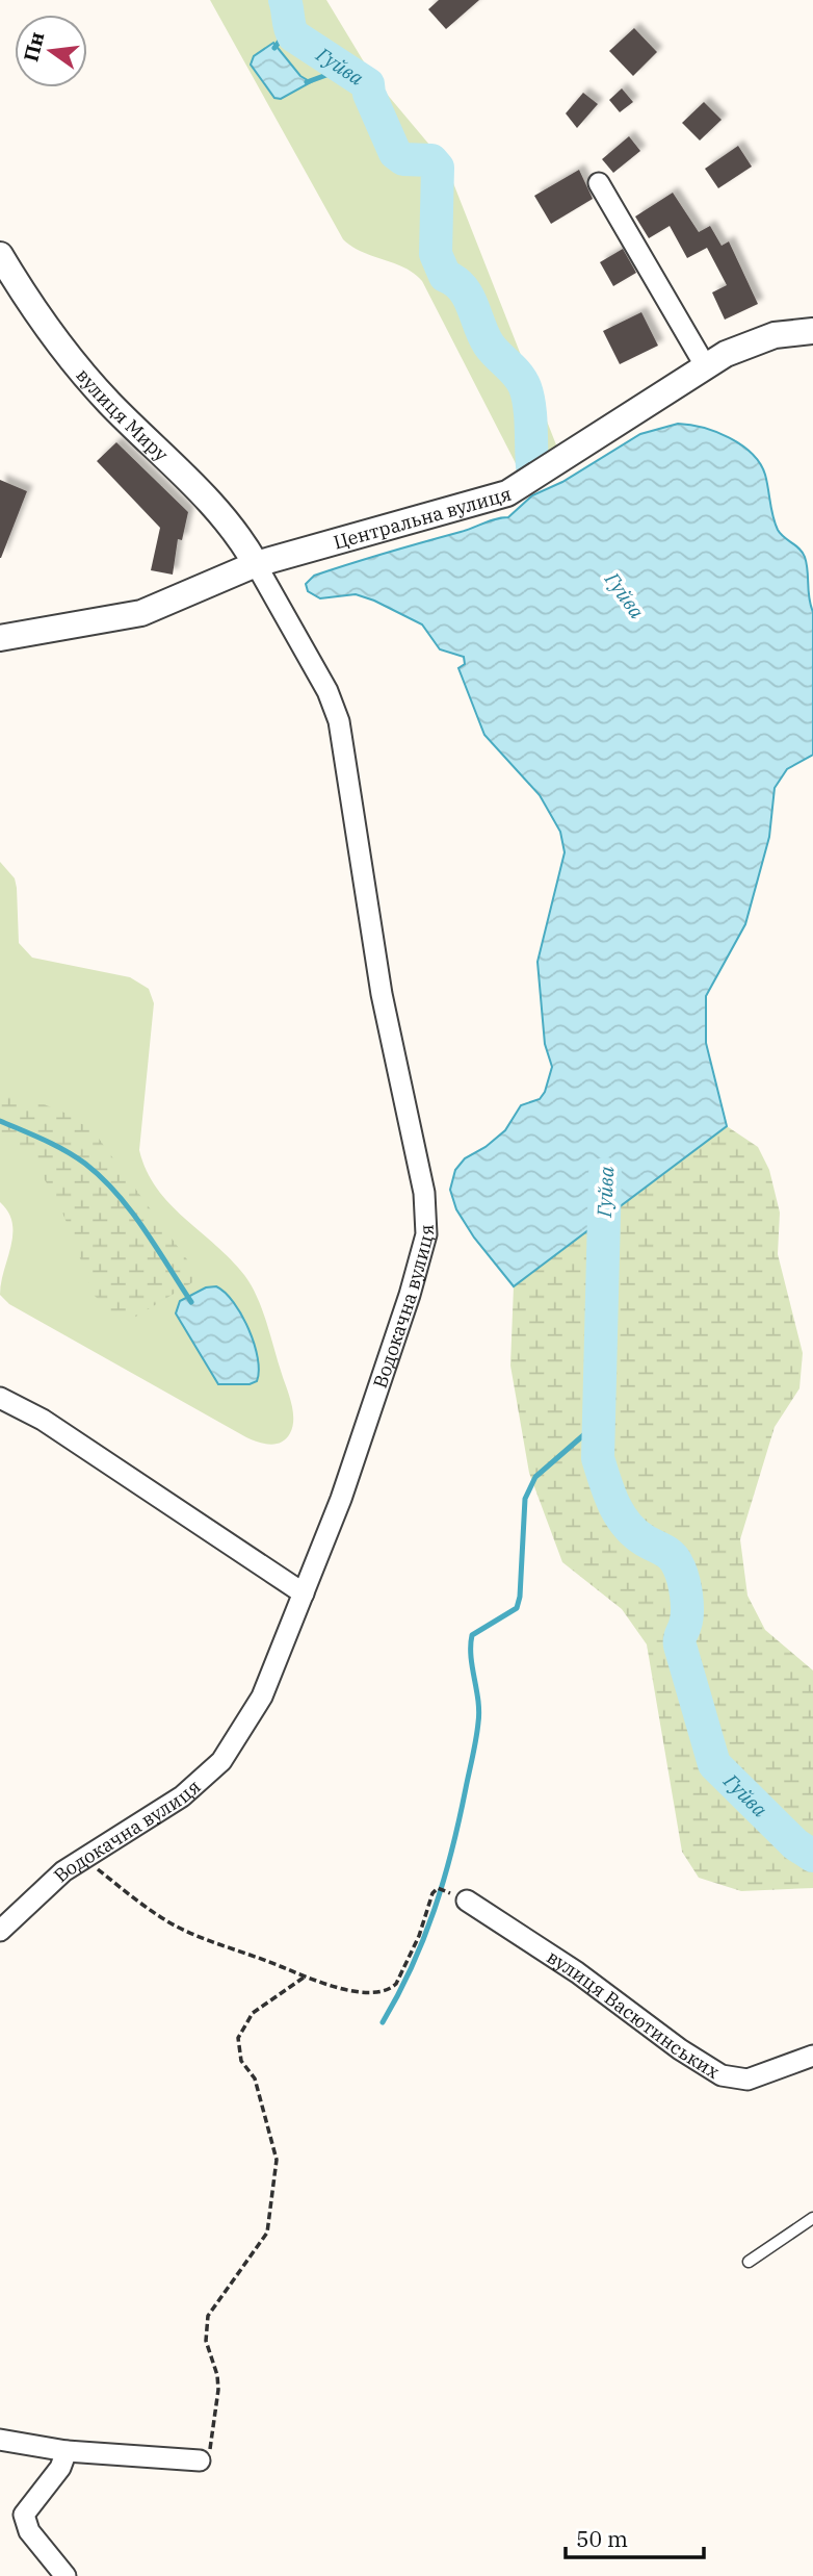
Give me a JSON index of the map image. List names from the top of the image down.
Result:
{
  "streets": {
    "street": [
      "вулиця Миру",
      "Центральна вулиця",
      "Водокачна вулиця",
      "вулиця Васютинських"
    ]
  },
  "crossings": [
    ["вулиця Миру", "Центральна вулиця"],
    ["вулиця Миру", "Водокачна вулиця"],
    ["Центральна вулиця", "Водокачна вулиця"]
  ],
  "water": ["Гуйва"],
  "scale_bar": "50 m",
  "north": "left"
}
